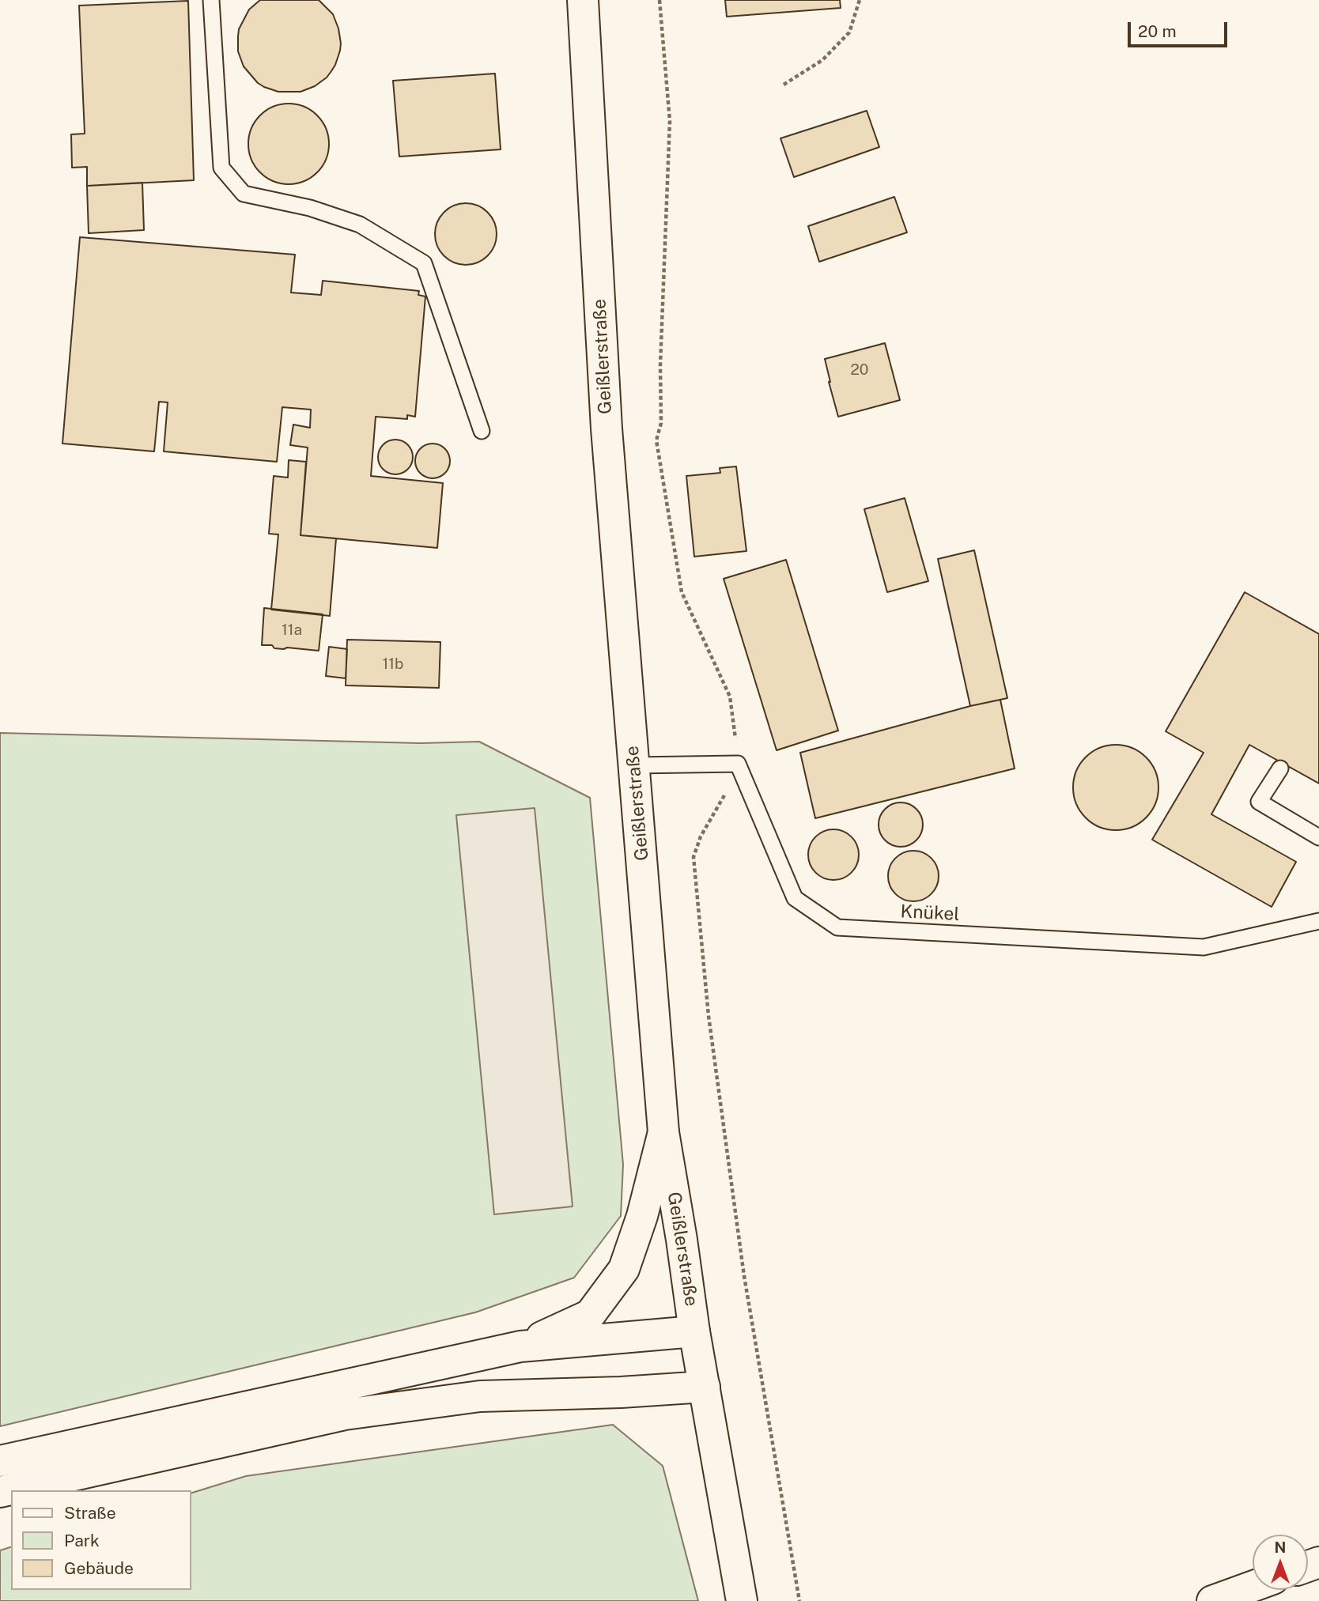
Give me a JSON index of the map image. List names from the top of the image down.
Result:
{
  "streets": {
    "main road": ["Geißlerstraße"],
    "lane": ["Knükel"]
  },
  "house_numbers": ["20", "11a", "11b"],
  "legend": ["Straße", "Park", "Gebäude"],
  "scale_bar": "20 m",
  "north": "top"
}
